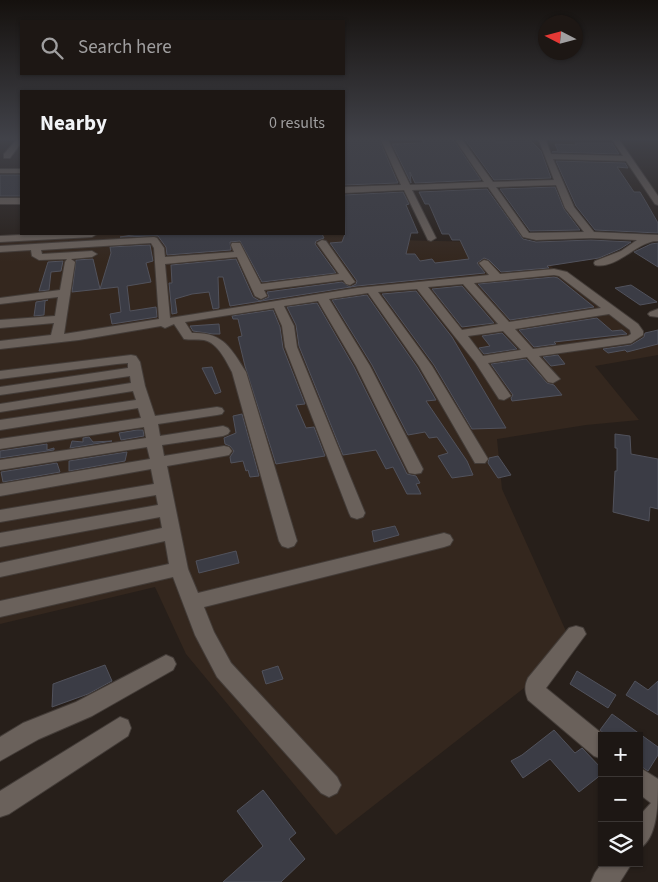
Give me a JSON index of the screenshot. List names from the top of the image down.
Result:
{
  "north": "left",
  "page": {
    "search": "Search here",
    "heading": ["Nearby", "0 results"],
    "map_buttons": ["+", "−"]
  }
}
